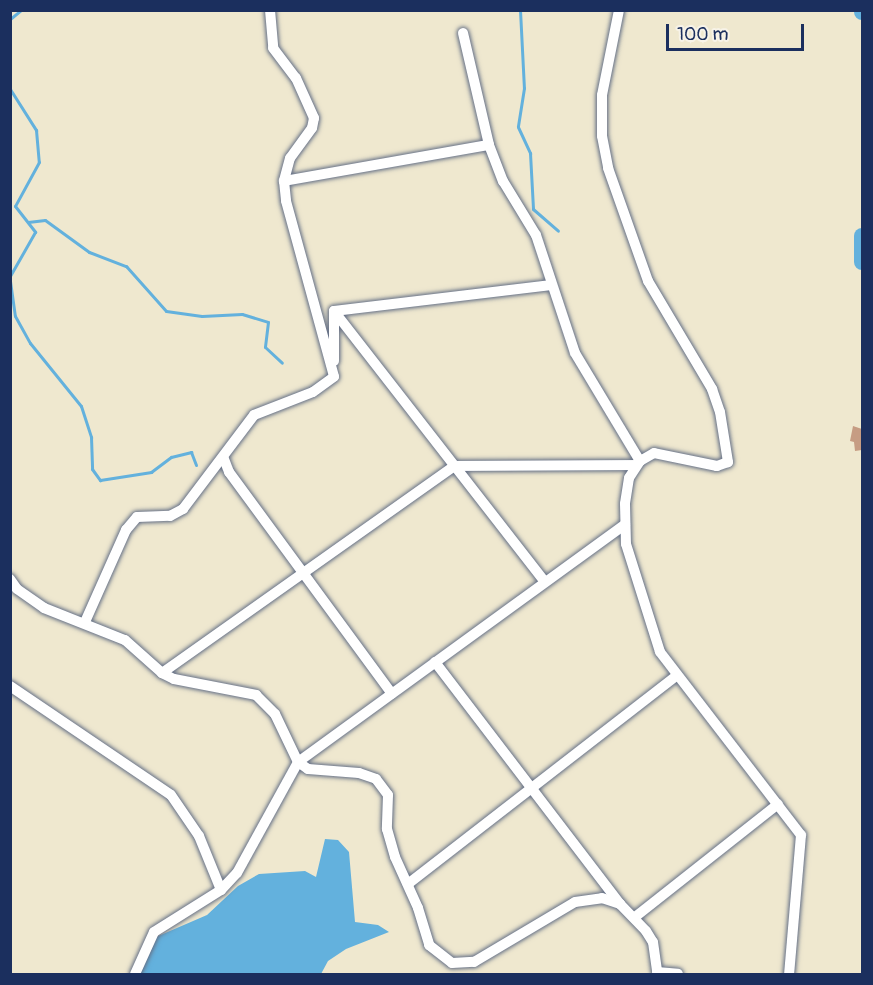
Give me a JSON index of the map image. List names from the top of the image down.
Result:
{
  "scale_bar": "100 m"
}
